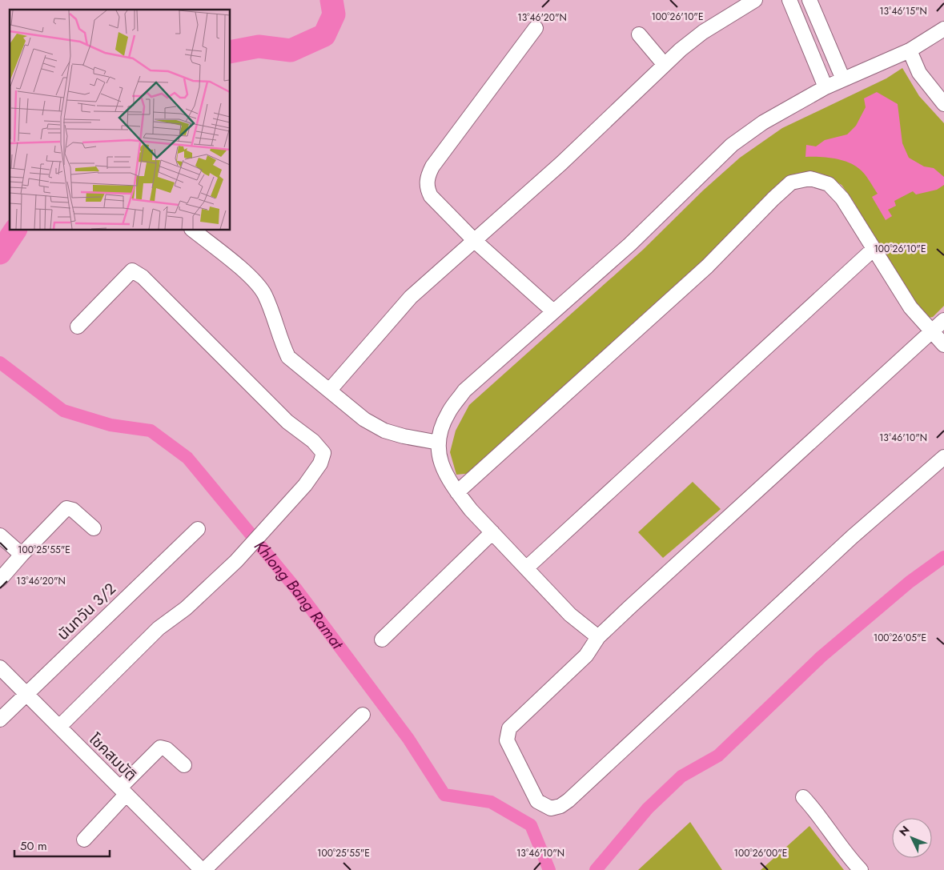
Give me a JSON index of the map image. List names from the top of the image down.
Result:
{
  "streets": {
    "street": ["นันทวัน 3/2", "โชคสมบัติ"]
  },
  "crossings": [
    ["นันทวัน 3/2", "โชคสมบัติ"]
  ],
  "water": ["Khlong Bang Ramat"],
  "scale_bar": "50 m",
  "north": "top left",
  "coordinates": [
    "13°46'15\"N",
    "100°26'10\"E",
    "13°46'20\"N",
    "13°46'10\"N",
    "100°25'55\"E",
    "100°26'05\"E",
    "100°26'00\"E"
  ]
}
